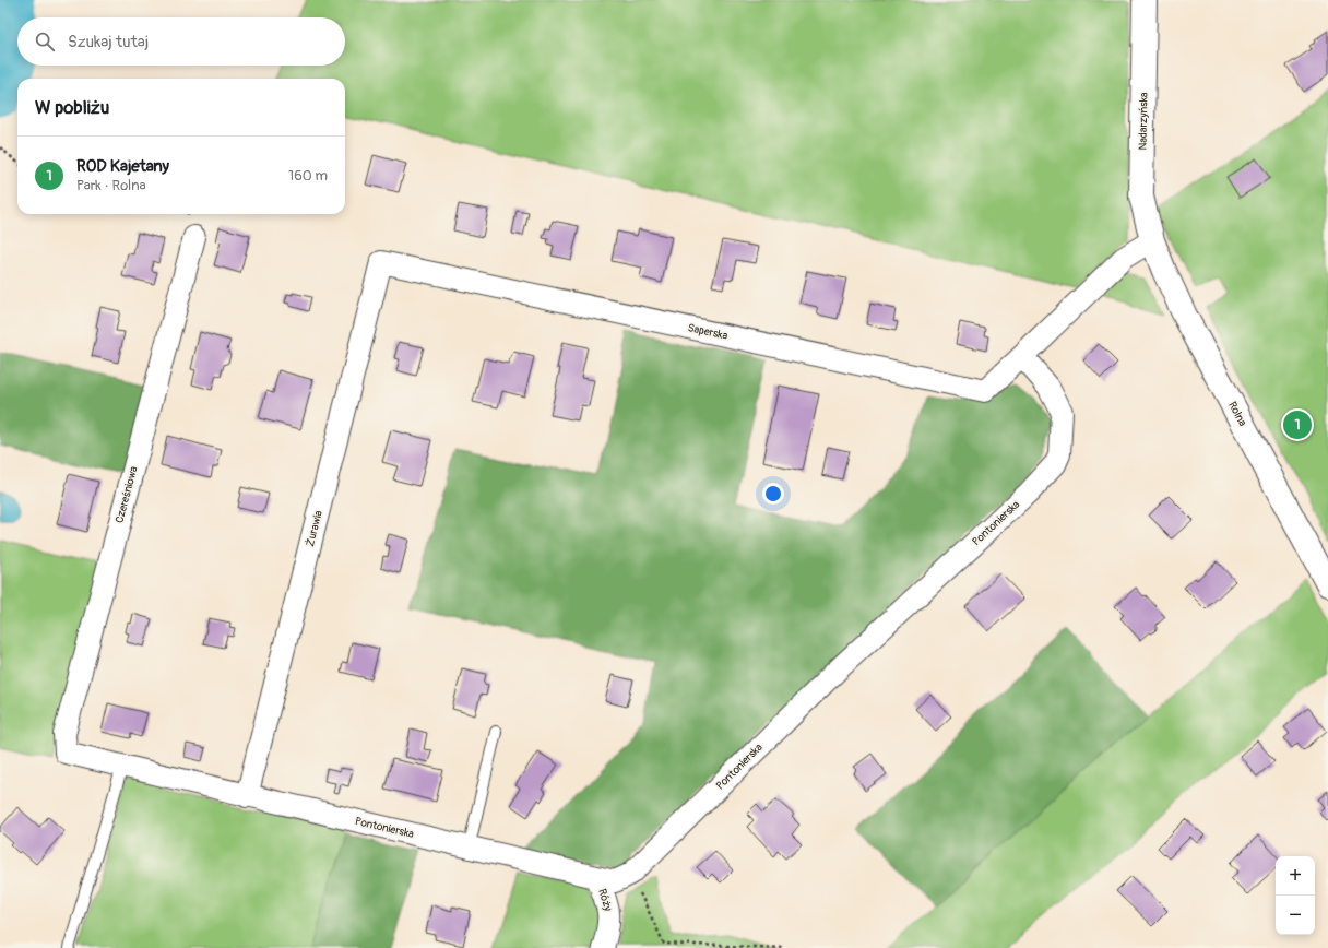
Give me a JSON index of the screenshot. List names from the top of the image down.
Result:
{
  "streets": {
    "street": [
      "Nadarzyńska",
      "Saperska",
      "Rolna",
      "Czereśniowa",
      "Pontonierska",
      "Żurawia",
      "Róży"
    ]
  },
  "crossings": [
    ["Nadarzyńska", "Rolna"],
    ["Saperska", "Pontonierska"],
    ["Saperska", "Żurawia"],
    ["Czereśniowa", "Pontonierska"],
    ["Pontonierska", "Żurawia"],
    ["Pontonierska", "Róży"]
  ],
  "page": {
    "search": "Szukaj tutaj",
    "heading": "W pobliżu",
    "list": [
      {
        "mark": "1",
        "name": "ROD Kajetany",
        "note": "Park · Rolna",
        "value": "160 m"
      }
    ],
    "pins": "1",
    "map_buttons": ["+", "−"]
  }
}
